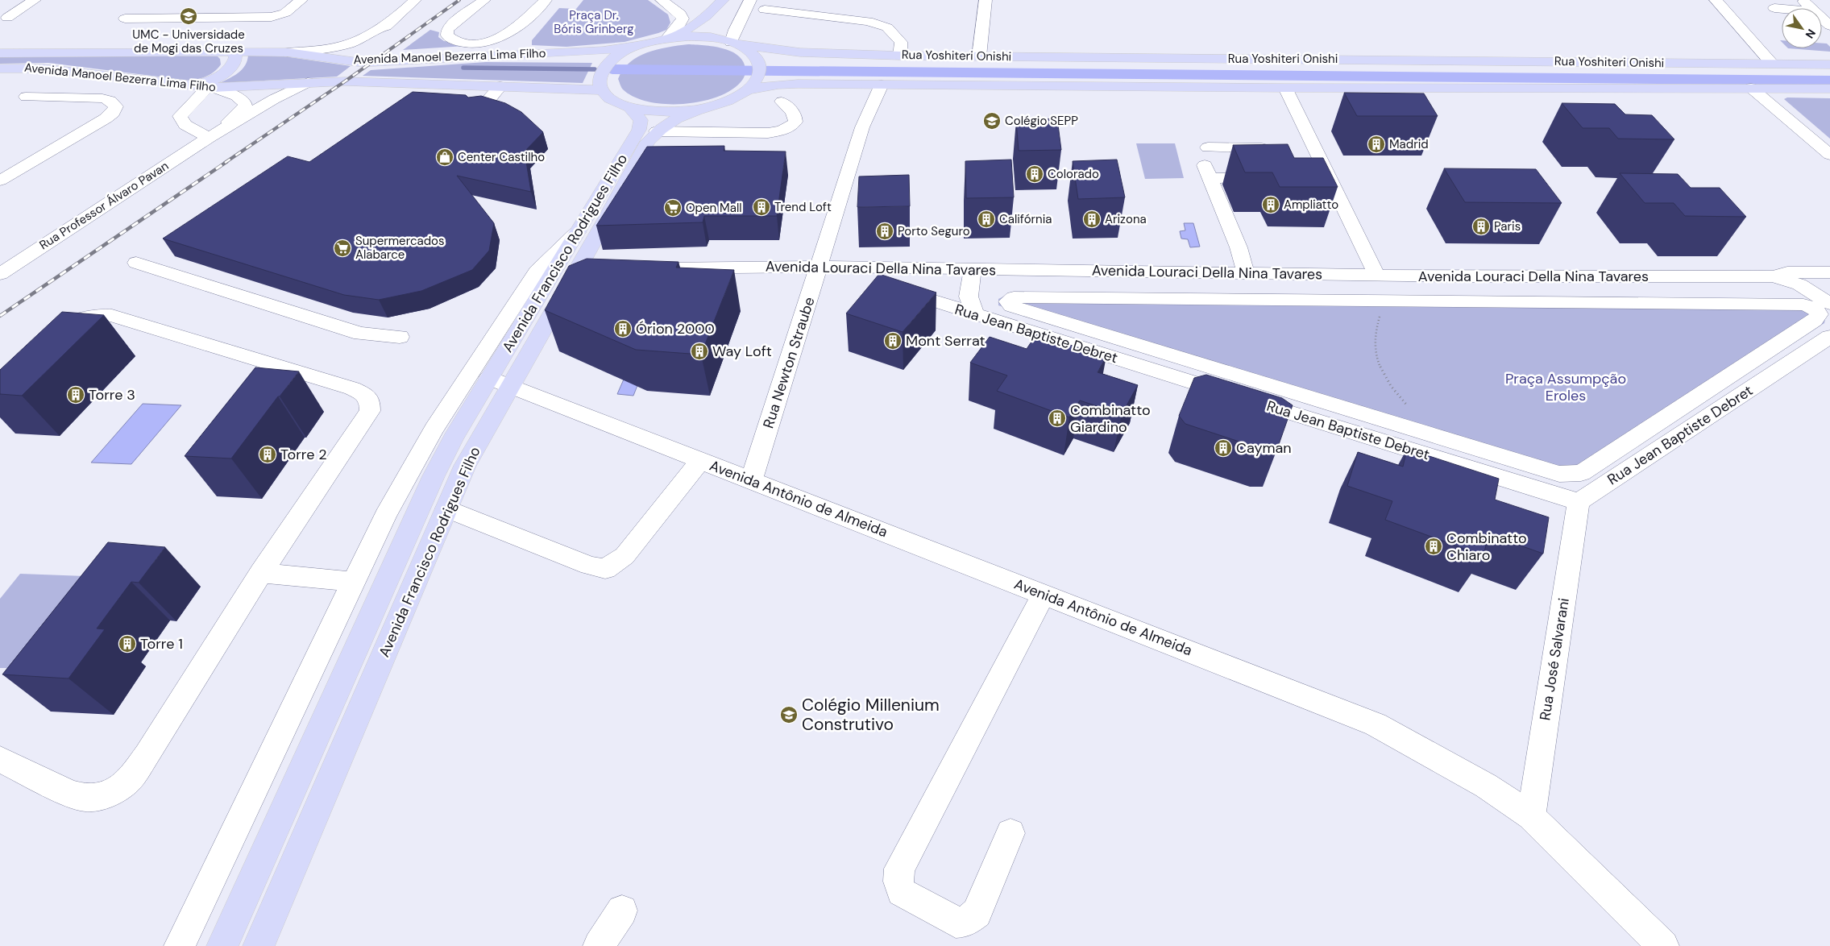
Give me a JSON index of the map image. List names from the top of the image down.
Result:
{
  "streets": {
    "main road": ["Rua Yoshiteri Onishi", "Avenida Manoel Bezerra Lima Filho", "Avenida Francisco Rodrigues Filho"],
    "street": [
      "Rua Professor Álvaro Pavan",
      "Avenida Louraci Della Nina Tavares",
      "Rua Jean Baptiste Debret",
      "Rua Newton Straube",
      "Avenida Antônio de Almeida",
      "Rua José Salvarani"
    ]
  },
  "crossings": [
    ["Rua Yoshiteri Onishi", "Avenida Francisco Rodrigues Filho"],
    ["Rua Yoshiteri Onishi", "Rua Newton Straube"],
    ["Avenida Manoel Bezerra Lima Filho", "Rua Professor Álvaro Pavan"],
    ["Avenida Manoel Bezerra Lima Filho", "Avenida Francisco Rodrigues Filho"],
    ["Avenida Francisco Rodrigues Filho", "Avenida Antônio de Almeida"],
    ["Avenida Louraci Della Nina Tavares", "Rua Jean Baptiste Debret"],
    ["Avenida Louraci Della Nina Tavares", "Rua Newton Straube"],
    ["Rua Jean Baptiste Debret", "Rua Newton Straube"],
    ["Rua Jean Baptiste Debret", "Rua José Salvarani"],
    ["Rua Newton Straube", "Avenida Antônio de Almeida"],
    ["Avenida Antônio de Almeida", "Rua José Salvarani"]
  ],
  "parks": ["Praça Dr. Bóris Grinberg", "Praça Assumpção Eroles"],
  "places": {
    "school or university": ["UMC - Universidade de Mogi das Cruzes", "Colégio SEPP", "Colégio Millenium Construtivo"],
    "building": [
      "Madrid",
      "Colorado",
      "Ampliatto",
      "Trend Loft",
      "Califórnia",
      "Arizona",
      "Paris",
      "Porto Seguro",
      "Órion 2000",
      "Mont Serrat",
      "Way Loft",
      "Torre 3",
      "Combinatto Giardino",
      "Cayman",
      "Torre 2",
      "Combinatto Chiaro",
      "Torre 1"
    ],
    "shop": ["Center Castilho"],
    "supermarket": ["Open Mall", "Supermercados Alabarce"]
  },
  "north": "bottom right"
}
